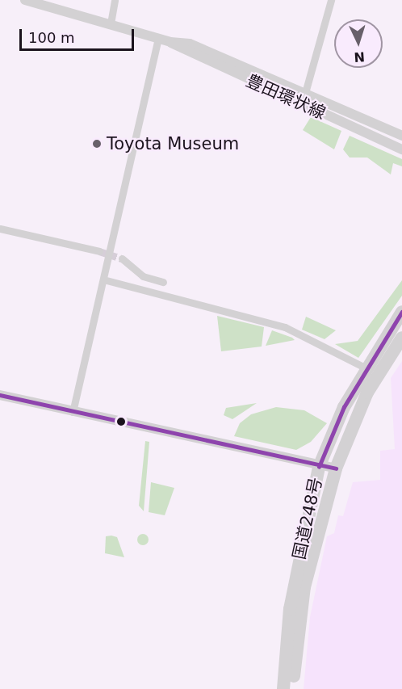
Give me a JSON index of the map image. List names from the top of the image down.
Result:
{
  "streets": {
    "highway": ["国道248号"],
    "main road": ["豊田環状線"]
  },
  "places": ["Toyota Museum"],
  "scale_bar": "100 m",
  "north": "bottom"
}
